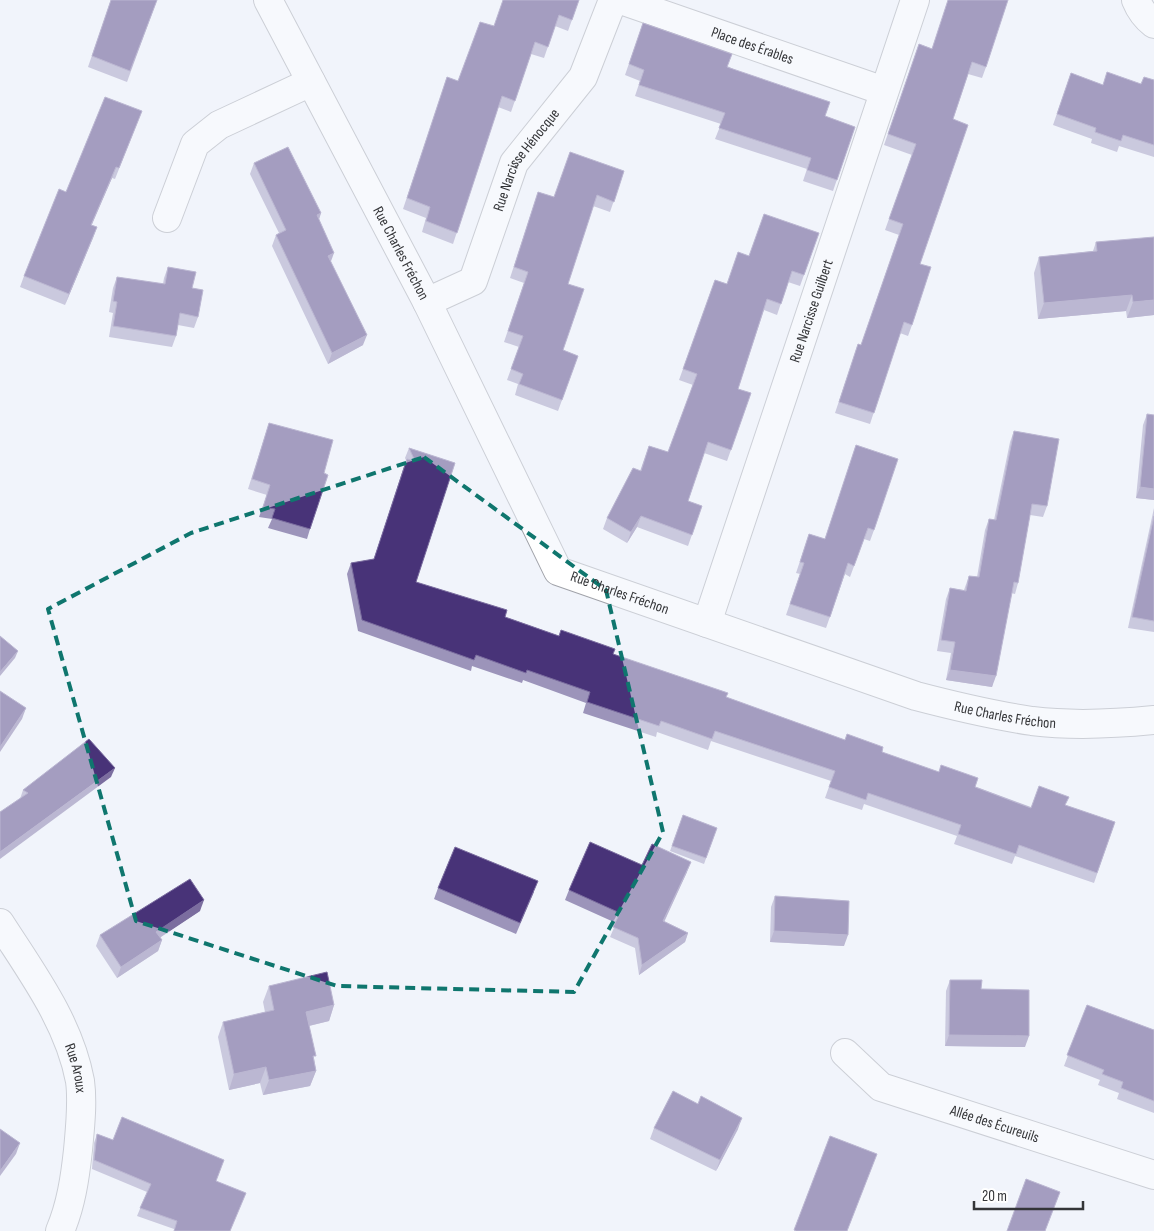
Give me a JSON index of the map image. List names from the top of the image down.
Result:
{
  "streets": {
    "street": [
      "Place des Érables",
      "Rue Narcisse Hénocque",
      "Rue Charles Fréchon",
      "Rue Narcisse Guilbert",
      "Rue Aroux",
      "Allée des Écureuils"
    ]
  },
  "crossings": [
    ["Place des Érables", "Rue Narcisse Guilbert"],
    ["Rue Narcisse Hénocque", "Rue Charles Fréchon"],
    ["Rue Charles Fréchon", "Rue Narcisse Guilbert"]
  ],
  "scale_bar": "20 m"
}
